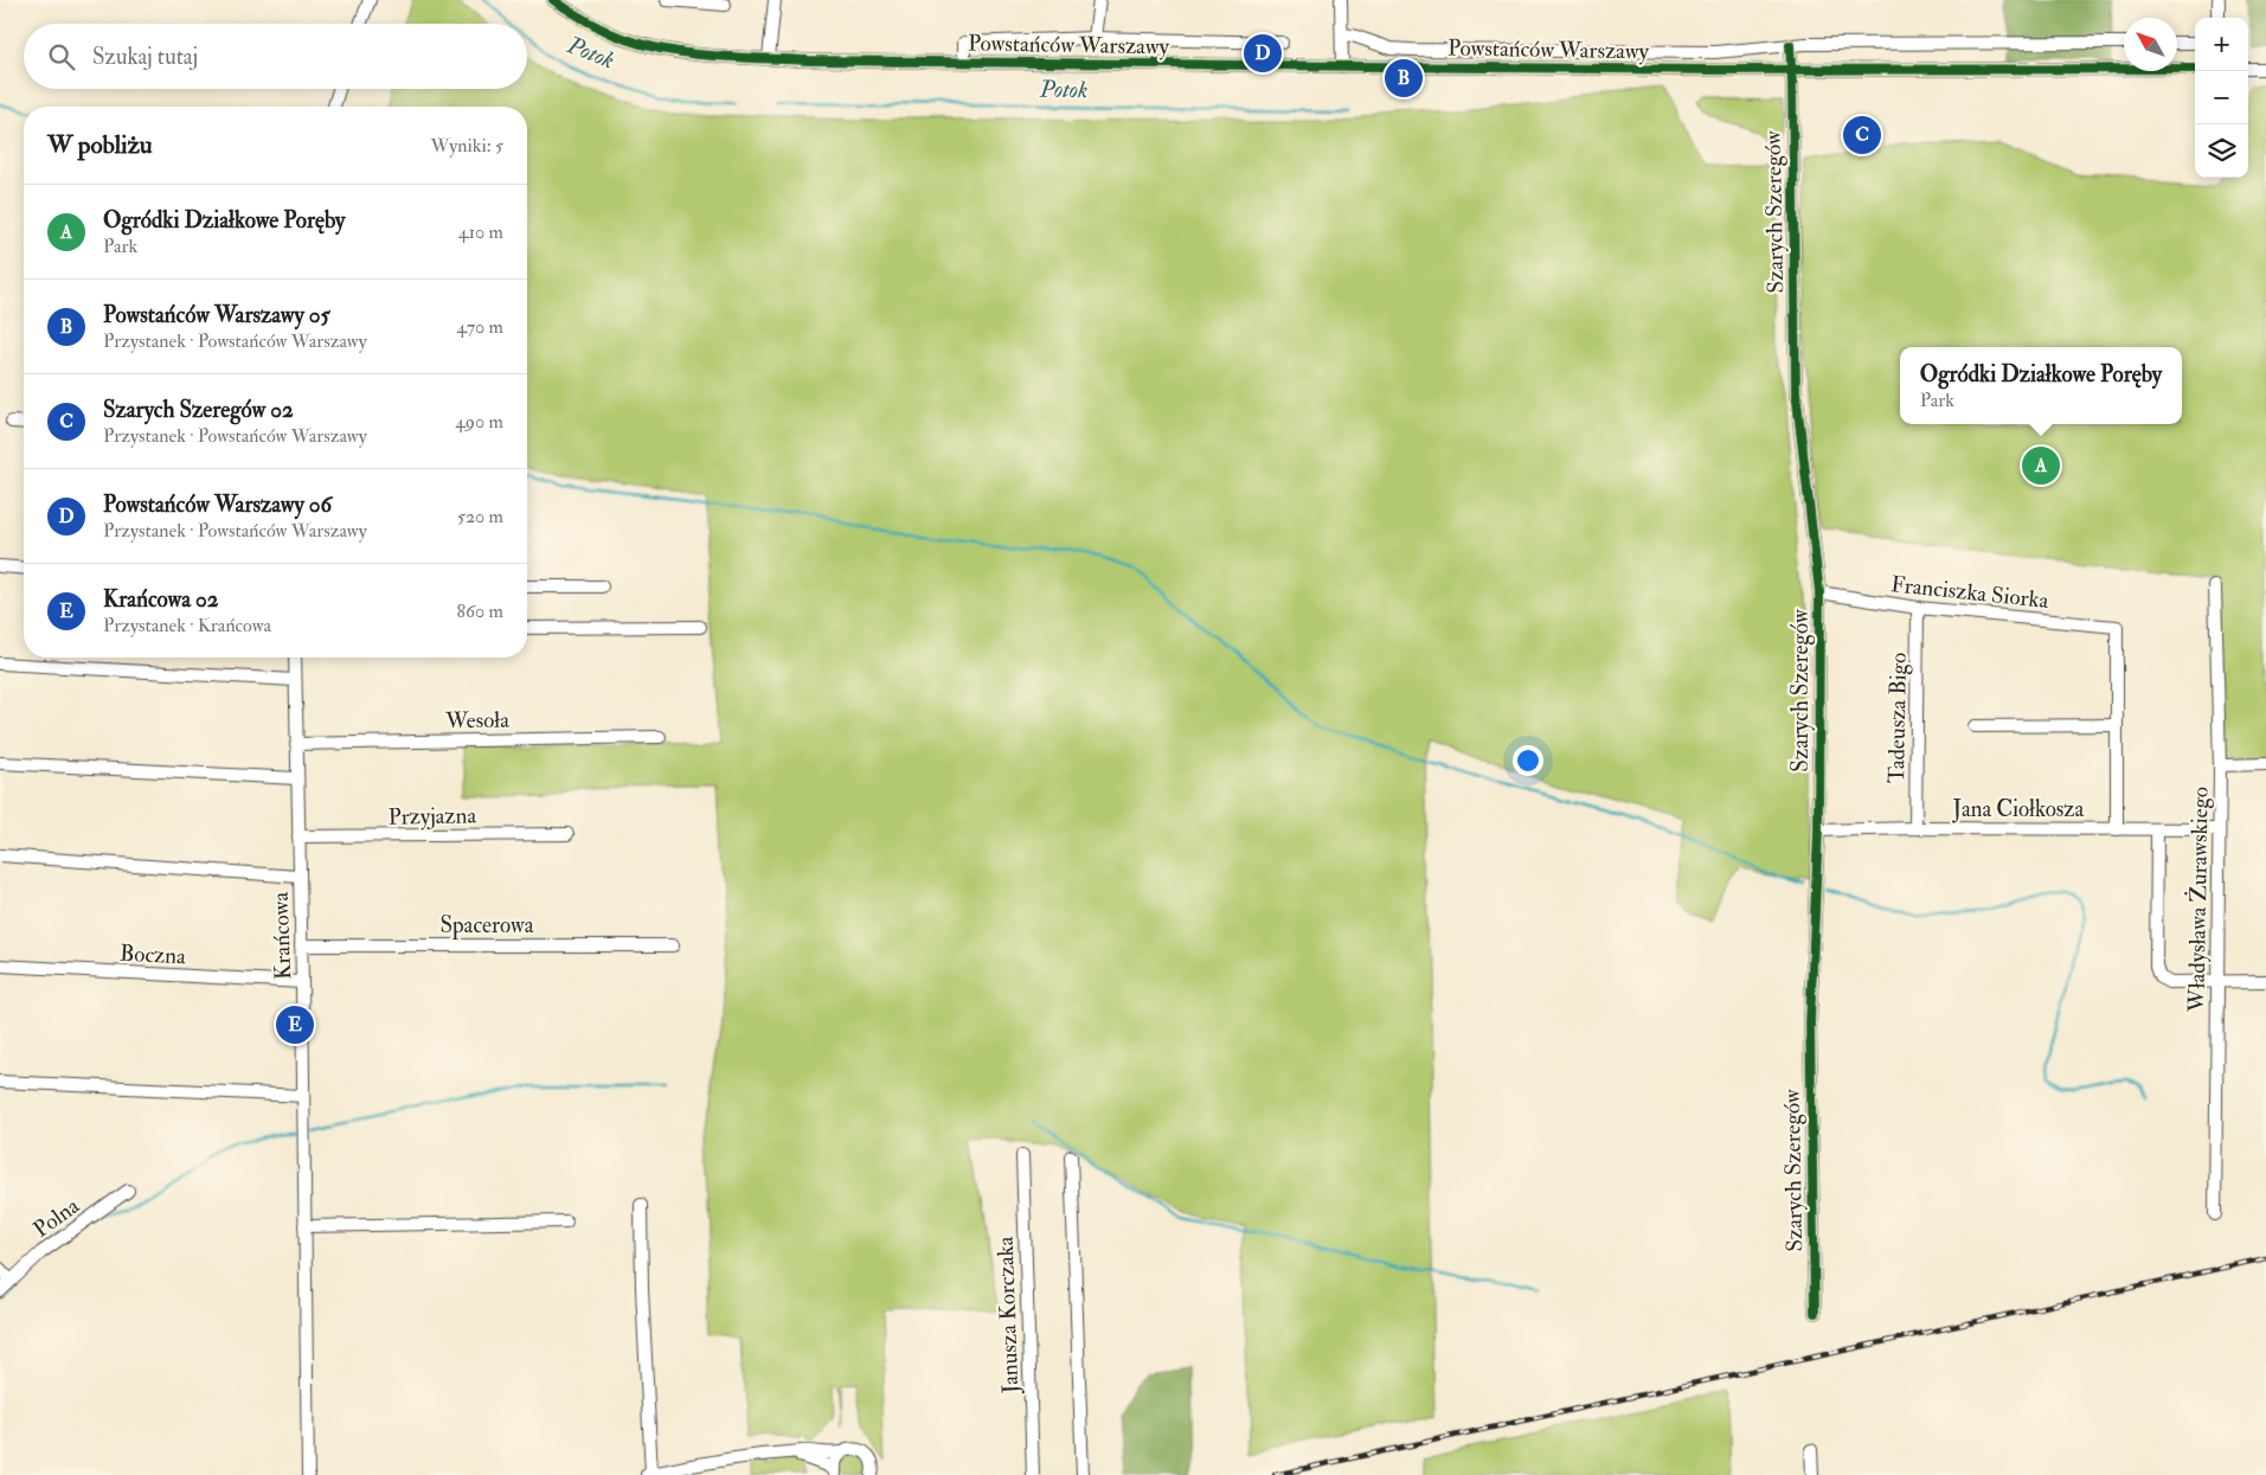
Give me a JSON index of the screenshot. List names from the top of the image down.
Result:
{
  "streets": {
    "street": [
      "Powstańców Warszawy",
      "Szarych Szeregów",
      "Franciszka Siorka",
      "Tadeusza Bigo",
      "Wesoła",
      "Jana Ciołkosza",
      "Przyjazna",
      "Władysława Żurawskiego",
      "Spacerowa",
      "Krańcowa",
      "Boczna",
      "Polna",
      "Janusza Korczaka"
    ]
  },
  "crossings": [
    ["Powstańców Warszawy", "Szarych Szeregów"],
    ["Szarych Szeregów", "Franciszka Siorka"],
    ["Szarych Szeregów", "Jana Ciołkosza"],
    ["Franciszka Siorka", "Tadeusza Bigo"],
    ["Tadeusza Bigo", "Jana Ciołkosza"],
    ["Wesoła", "Krańcowa"],
    ["Jana Ciołkosza", "Władysława Żurawskiego"],
    ["Przyjazna", "Krańcowa"],
    ["Spacerowa", "Krańcowa"],
    ["Krańcowa", "Boczna"]
  ],
  "water": ["Potok"],
  "north": "top left",
  "page": {
    "map_buttons": ["+", "−"],
    "search": "Szukaj tutaj",
    "pins": [
      "D",
      "B",
      "C",
      "A",
      "E"
    ],
    "heading": ["W pobliżu", "Wyniki: 5"],
    "list": [
      {
        "mark": "A",
        "name": "Ogródki Działkowe Poręby",
        "note": "Park",
        "value": "410 m"
      },
      {
        "mark": "B",
        "name": "Powstańców Warszawy 05",
        "note": "Przystanek · Powstańców Warszawy",
        "value": "470 m"
      },
      {
        "mark": "C",
        "name": "Szarych Szeregów 02",
        "note": "Przystanek · Powstańców Warszawy",
        "value": "490 m"
      },
      {
        "mark": "D",
        "name": "Powstańców Warszawy 06",
        "note": "Przystanek · Powstańców Warszawy",
        "value": "520 m"
      },
      {
        "mark": "E",
        "name": "Krańcowa 02",
        "note": "Przystanek · Krańcowa",
        "value": "860 m"
      }
    ],
    "popup": ["Ogródki Działkowe Poręby", "Park"]
  }
}
